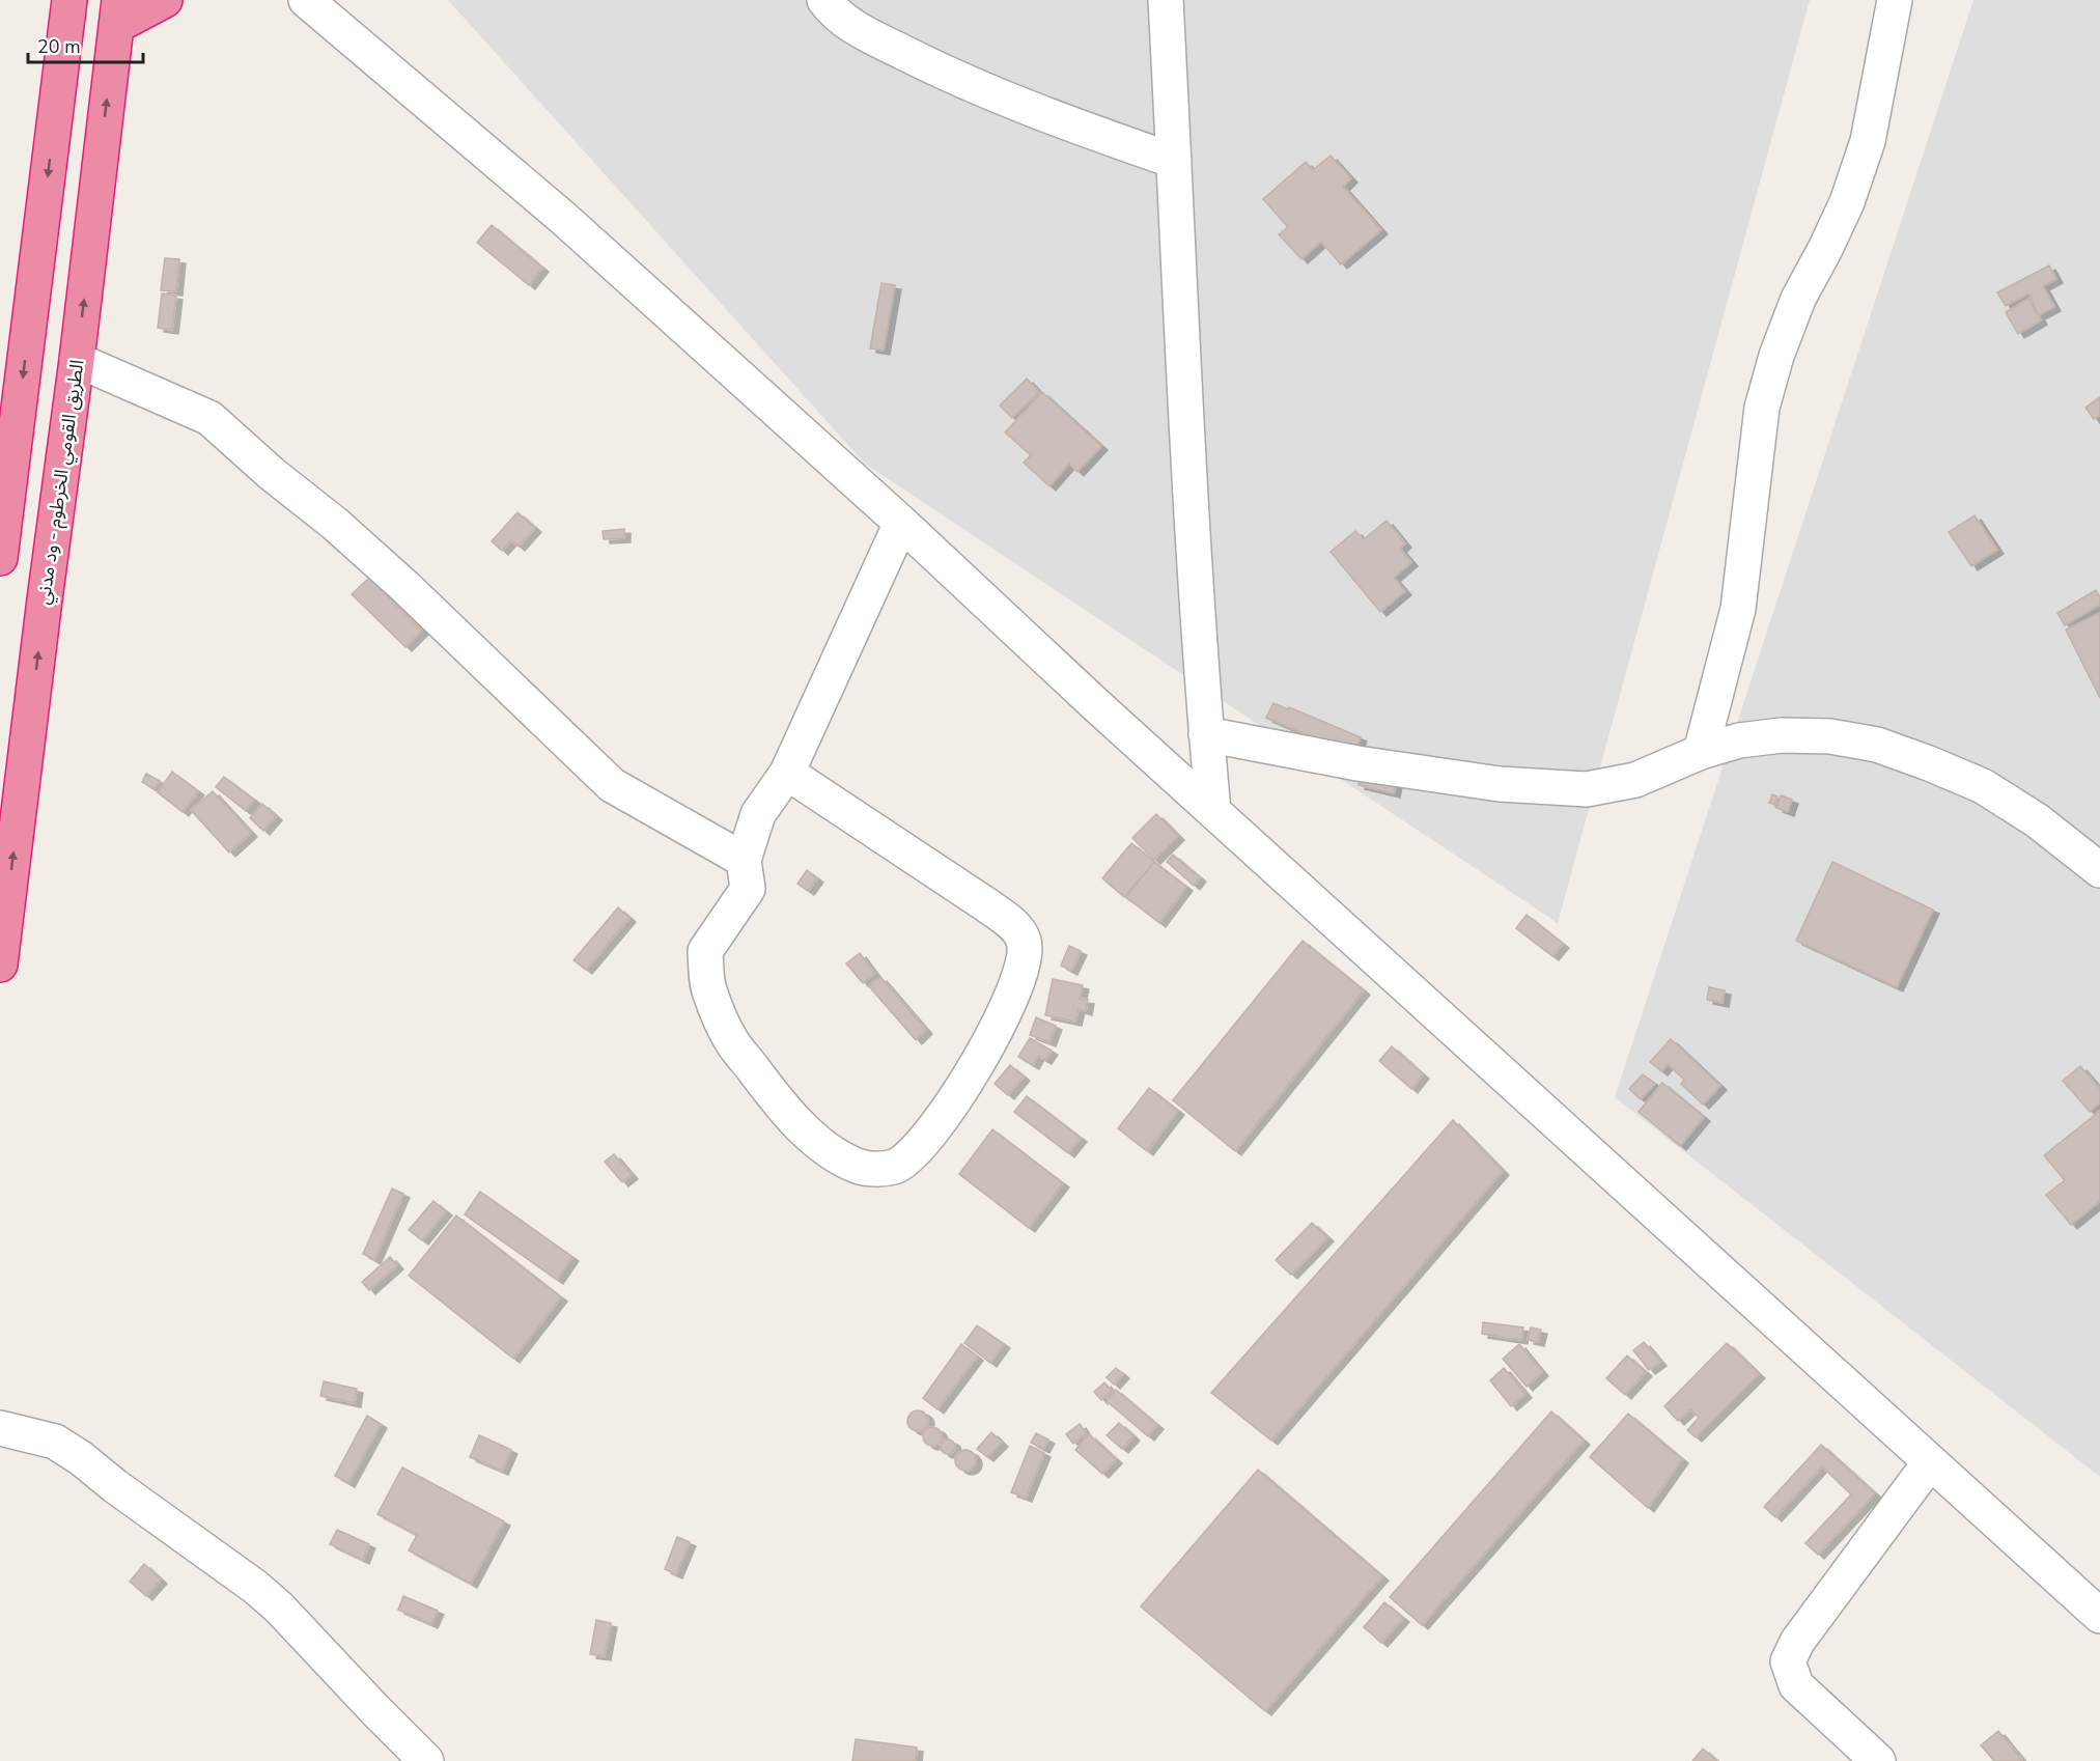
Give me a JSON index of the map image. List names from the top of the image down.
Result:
{
  "streets": {
    "highway": ["الطريق القومي الخرطوم - ود مدني"]
  },
  "scale_bar": "20 m"
}
